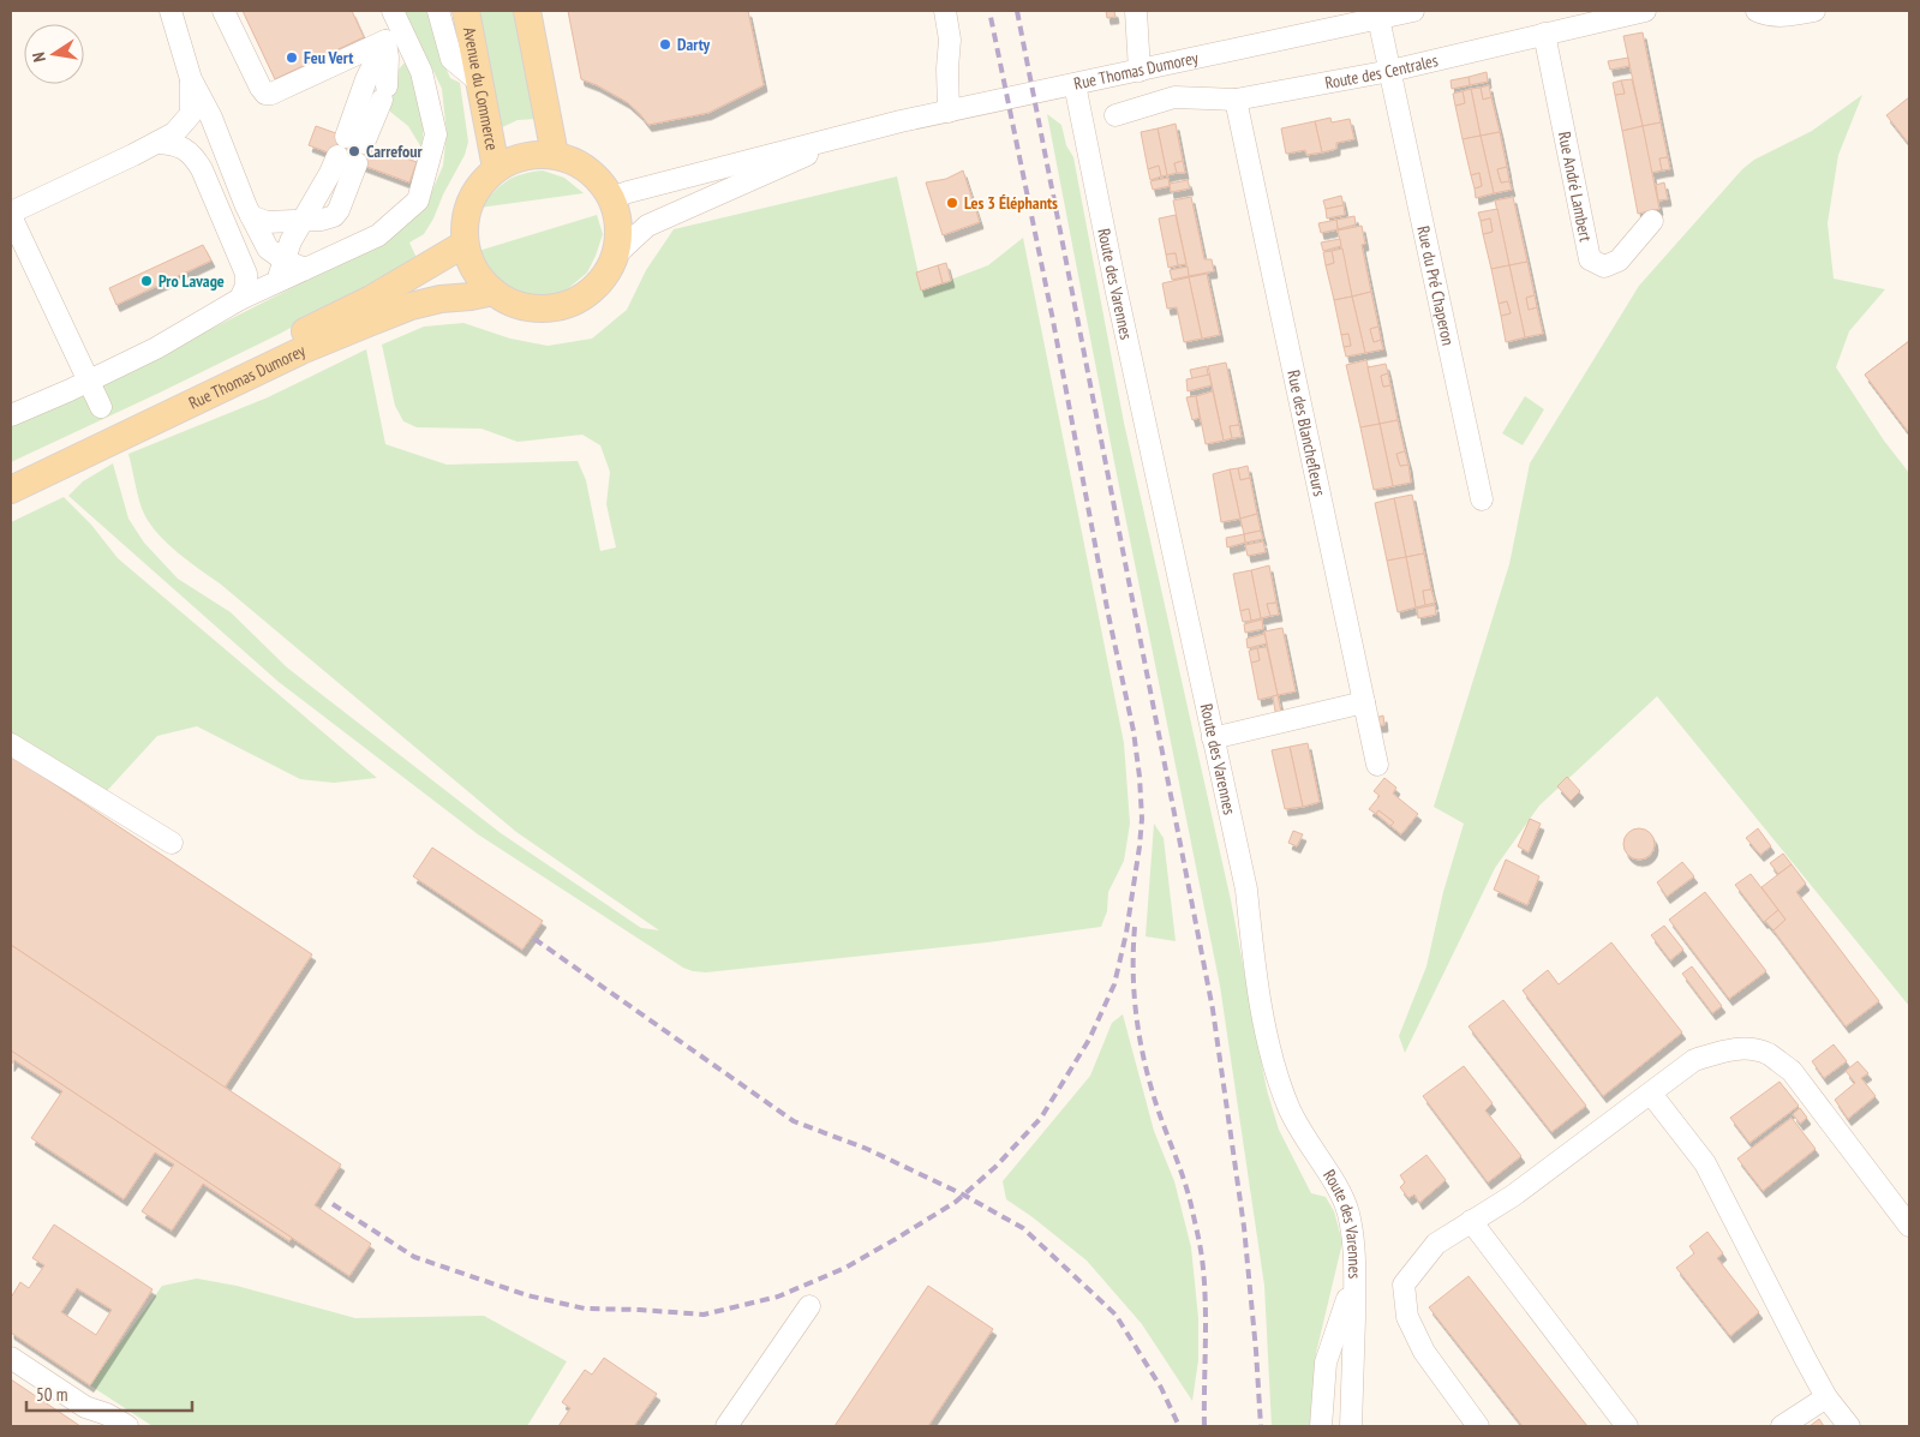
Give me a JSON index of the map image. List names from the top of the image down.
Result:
{
  "streets": {
    "main road": ["Rue Thomas Dumorey", "Avenue du Commerce"],
    "street": [
      "Route des Centrales",
      "Rue André Lambert",
      "Route des Varennes",
      "Rue du Pré Chaperon",
      "Rue des Blanchefleurs"
    ]
  },
  "crossings": [
    ["Rue Thomas Dumorey", "Avenue du Commerce"],
    ["Rue Thomas Dumorey", "Route des Varennes"],
    ["Rue Thomas Dumorey", "Rue du Pré Chaperon"],
    ["Route des Centrales", "Rue André Lambert"],
    ["Route des Centrales", "Rue du Pré Chaperon"],
    ["Route des Centrales", "Rue des Blanchefleurs"]
  ],
  "places": [
    "Darty",
    "Feu Vert",
    "Carrefour",
    "Les 3 Éléphants",
    "Pro Lavage"
  ],
  "scale_bar": "50 m",
  "north": "left"
}
